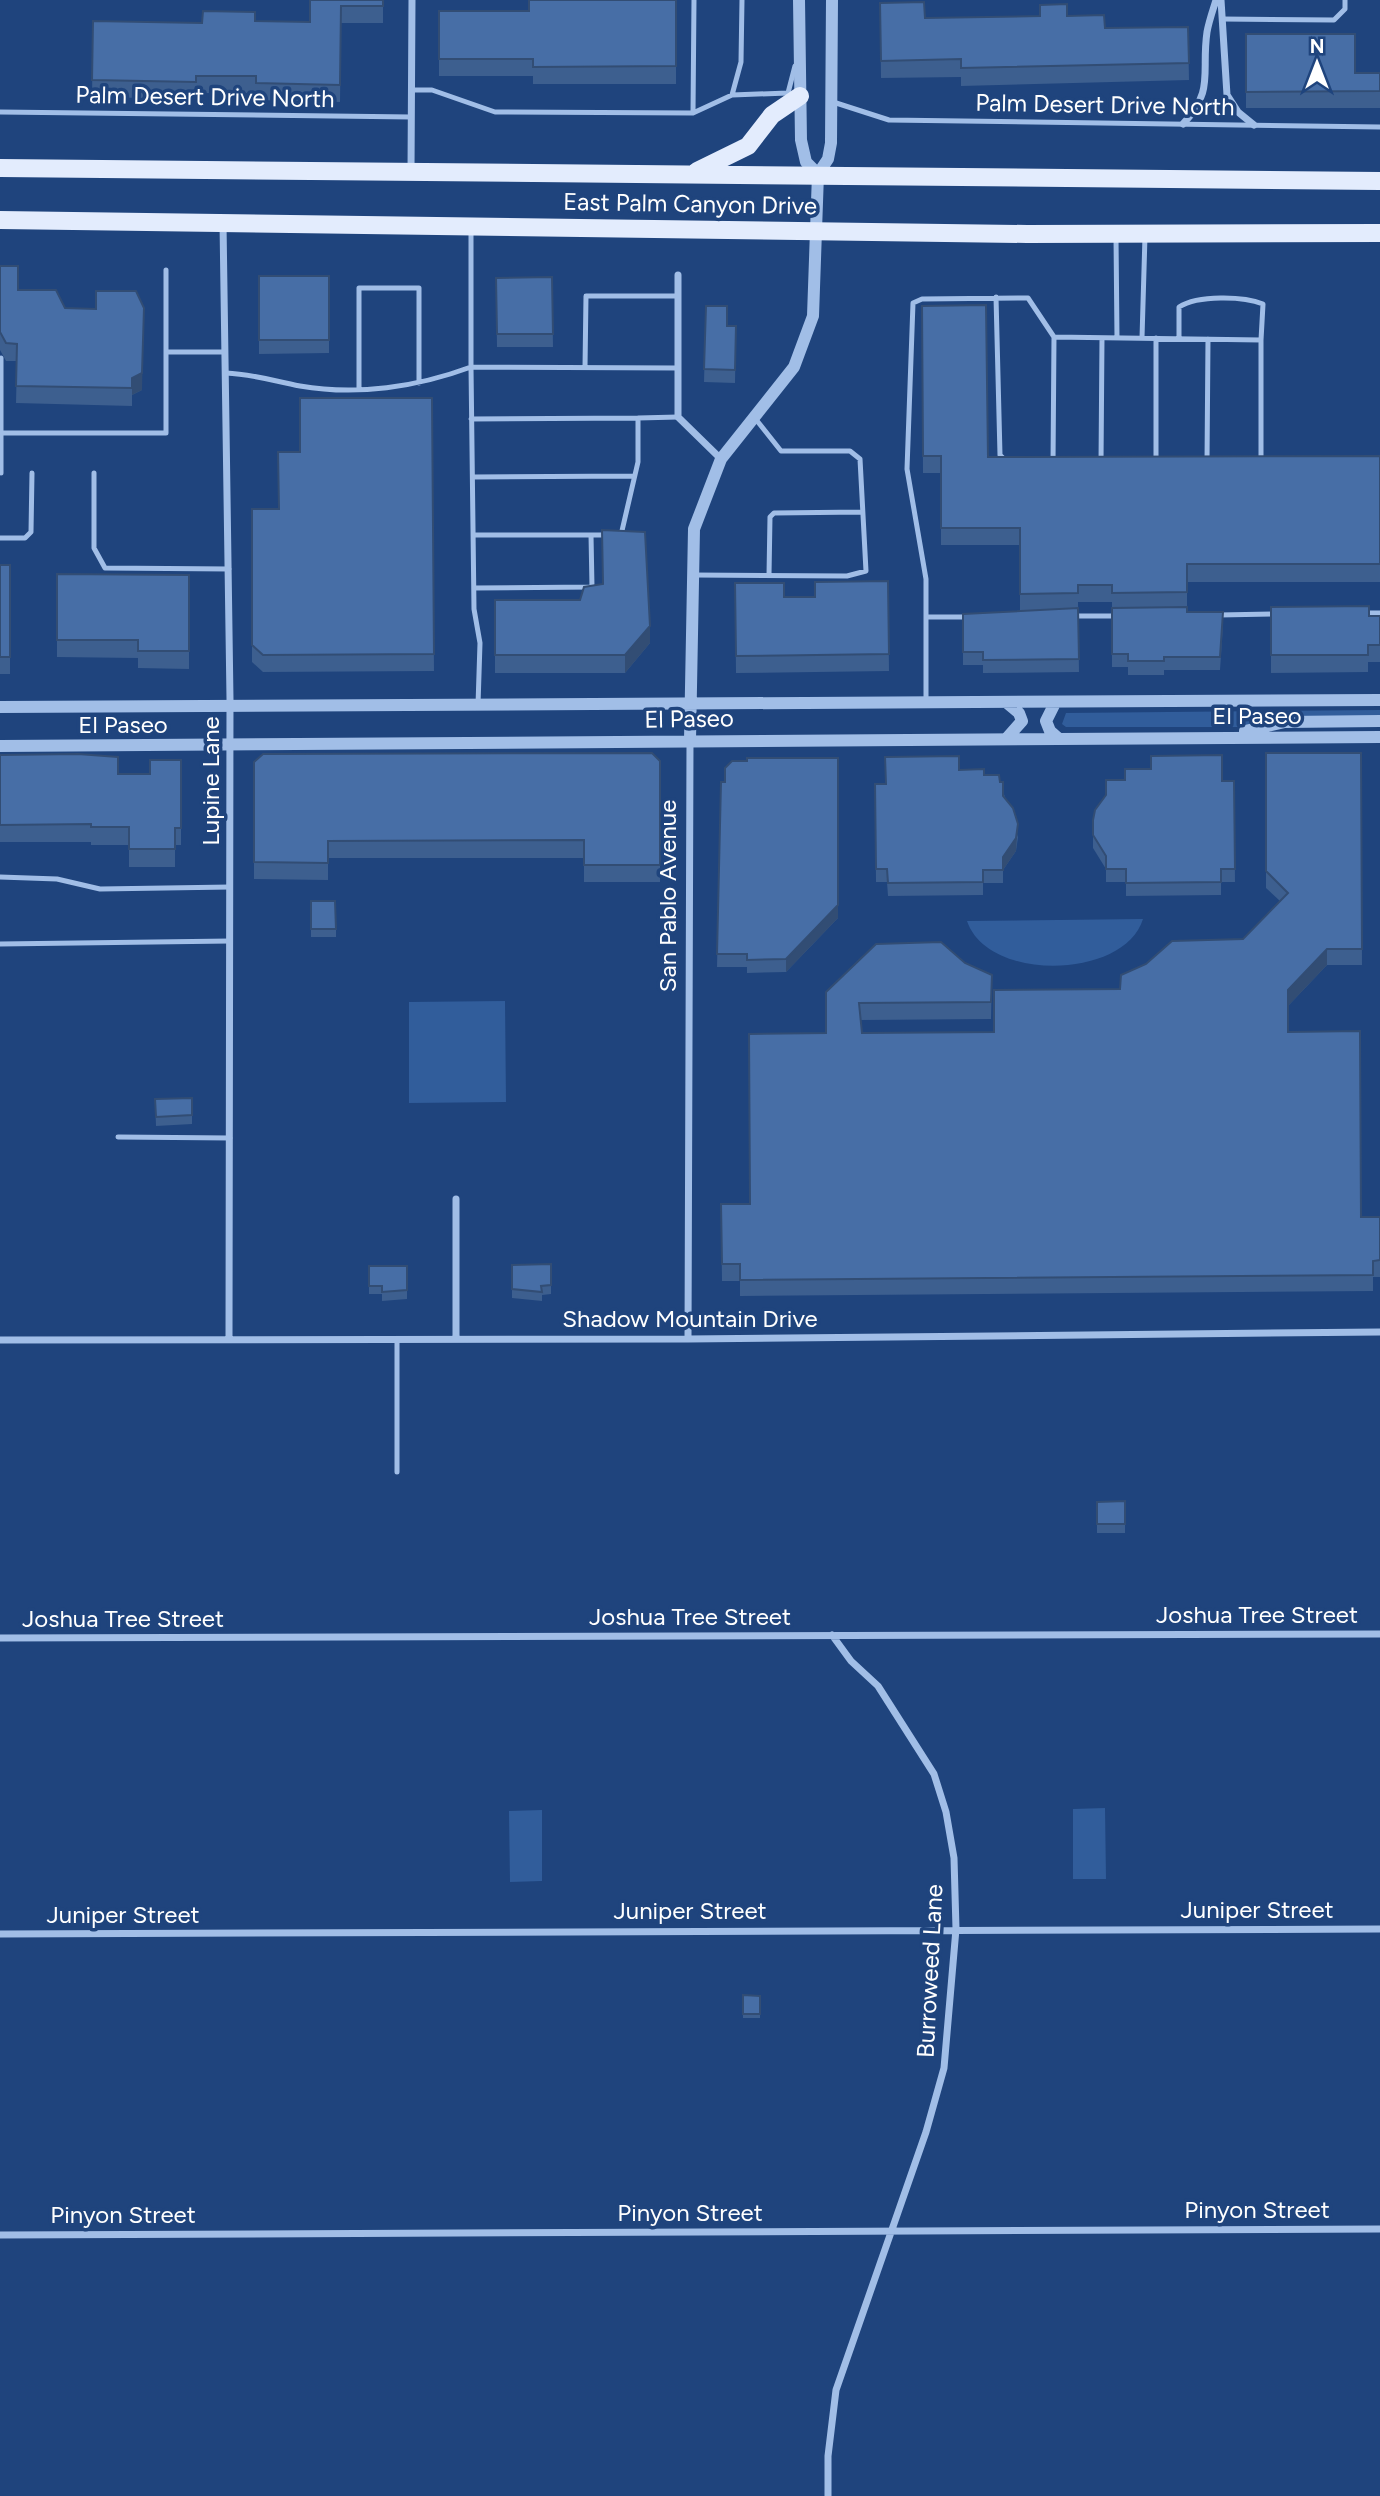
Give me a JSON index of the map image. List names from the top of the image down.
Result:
{
  "streets": {
    "main road": ["East Palm Canyon Drive"],
    "street": [
      "El Paseo",
      "Lupine Lane",
      "San Pablo Avenue",
      "Shadow Mountain Drive",
      "Joshua Tree Street",
      "Juniper Street",
      "Burroweed Lane",
      "Pinyon Street"
    ],
    "lane": ["Palm Desert Drive North"]
  },
  "crossings": [
    ["Palm Desert Drive North", "San Pablo Avenue"],
    ["East Palm Canyon Drive", "Lupine Lane"],
    ["East Palm Canyon Drive", "San Pablo Avenue"],
    ["El Paseo", "Lupine Lane"],
    ["El Paseo", "San Pablo Avenue"],
    ["Lupine Lane", "Shadow Mountain Drive"],
    ["San Pablo Avenue", "Shadow Mountain Drive"],
    ["Joshua Tree Street", "Burroweed Lane"],
    ["Juniper Street", "Burroweed Lane"],
    ["Burroweed Lane", "Pinyon Street"]
  ],
  "north": "top"
}
